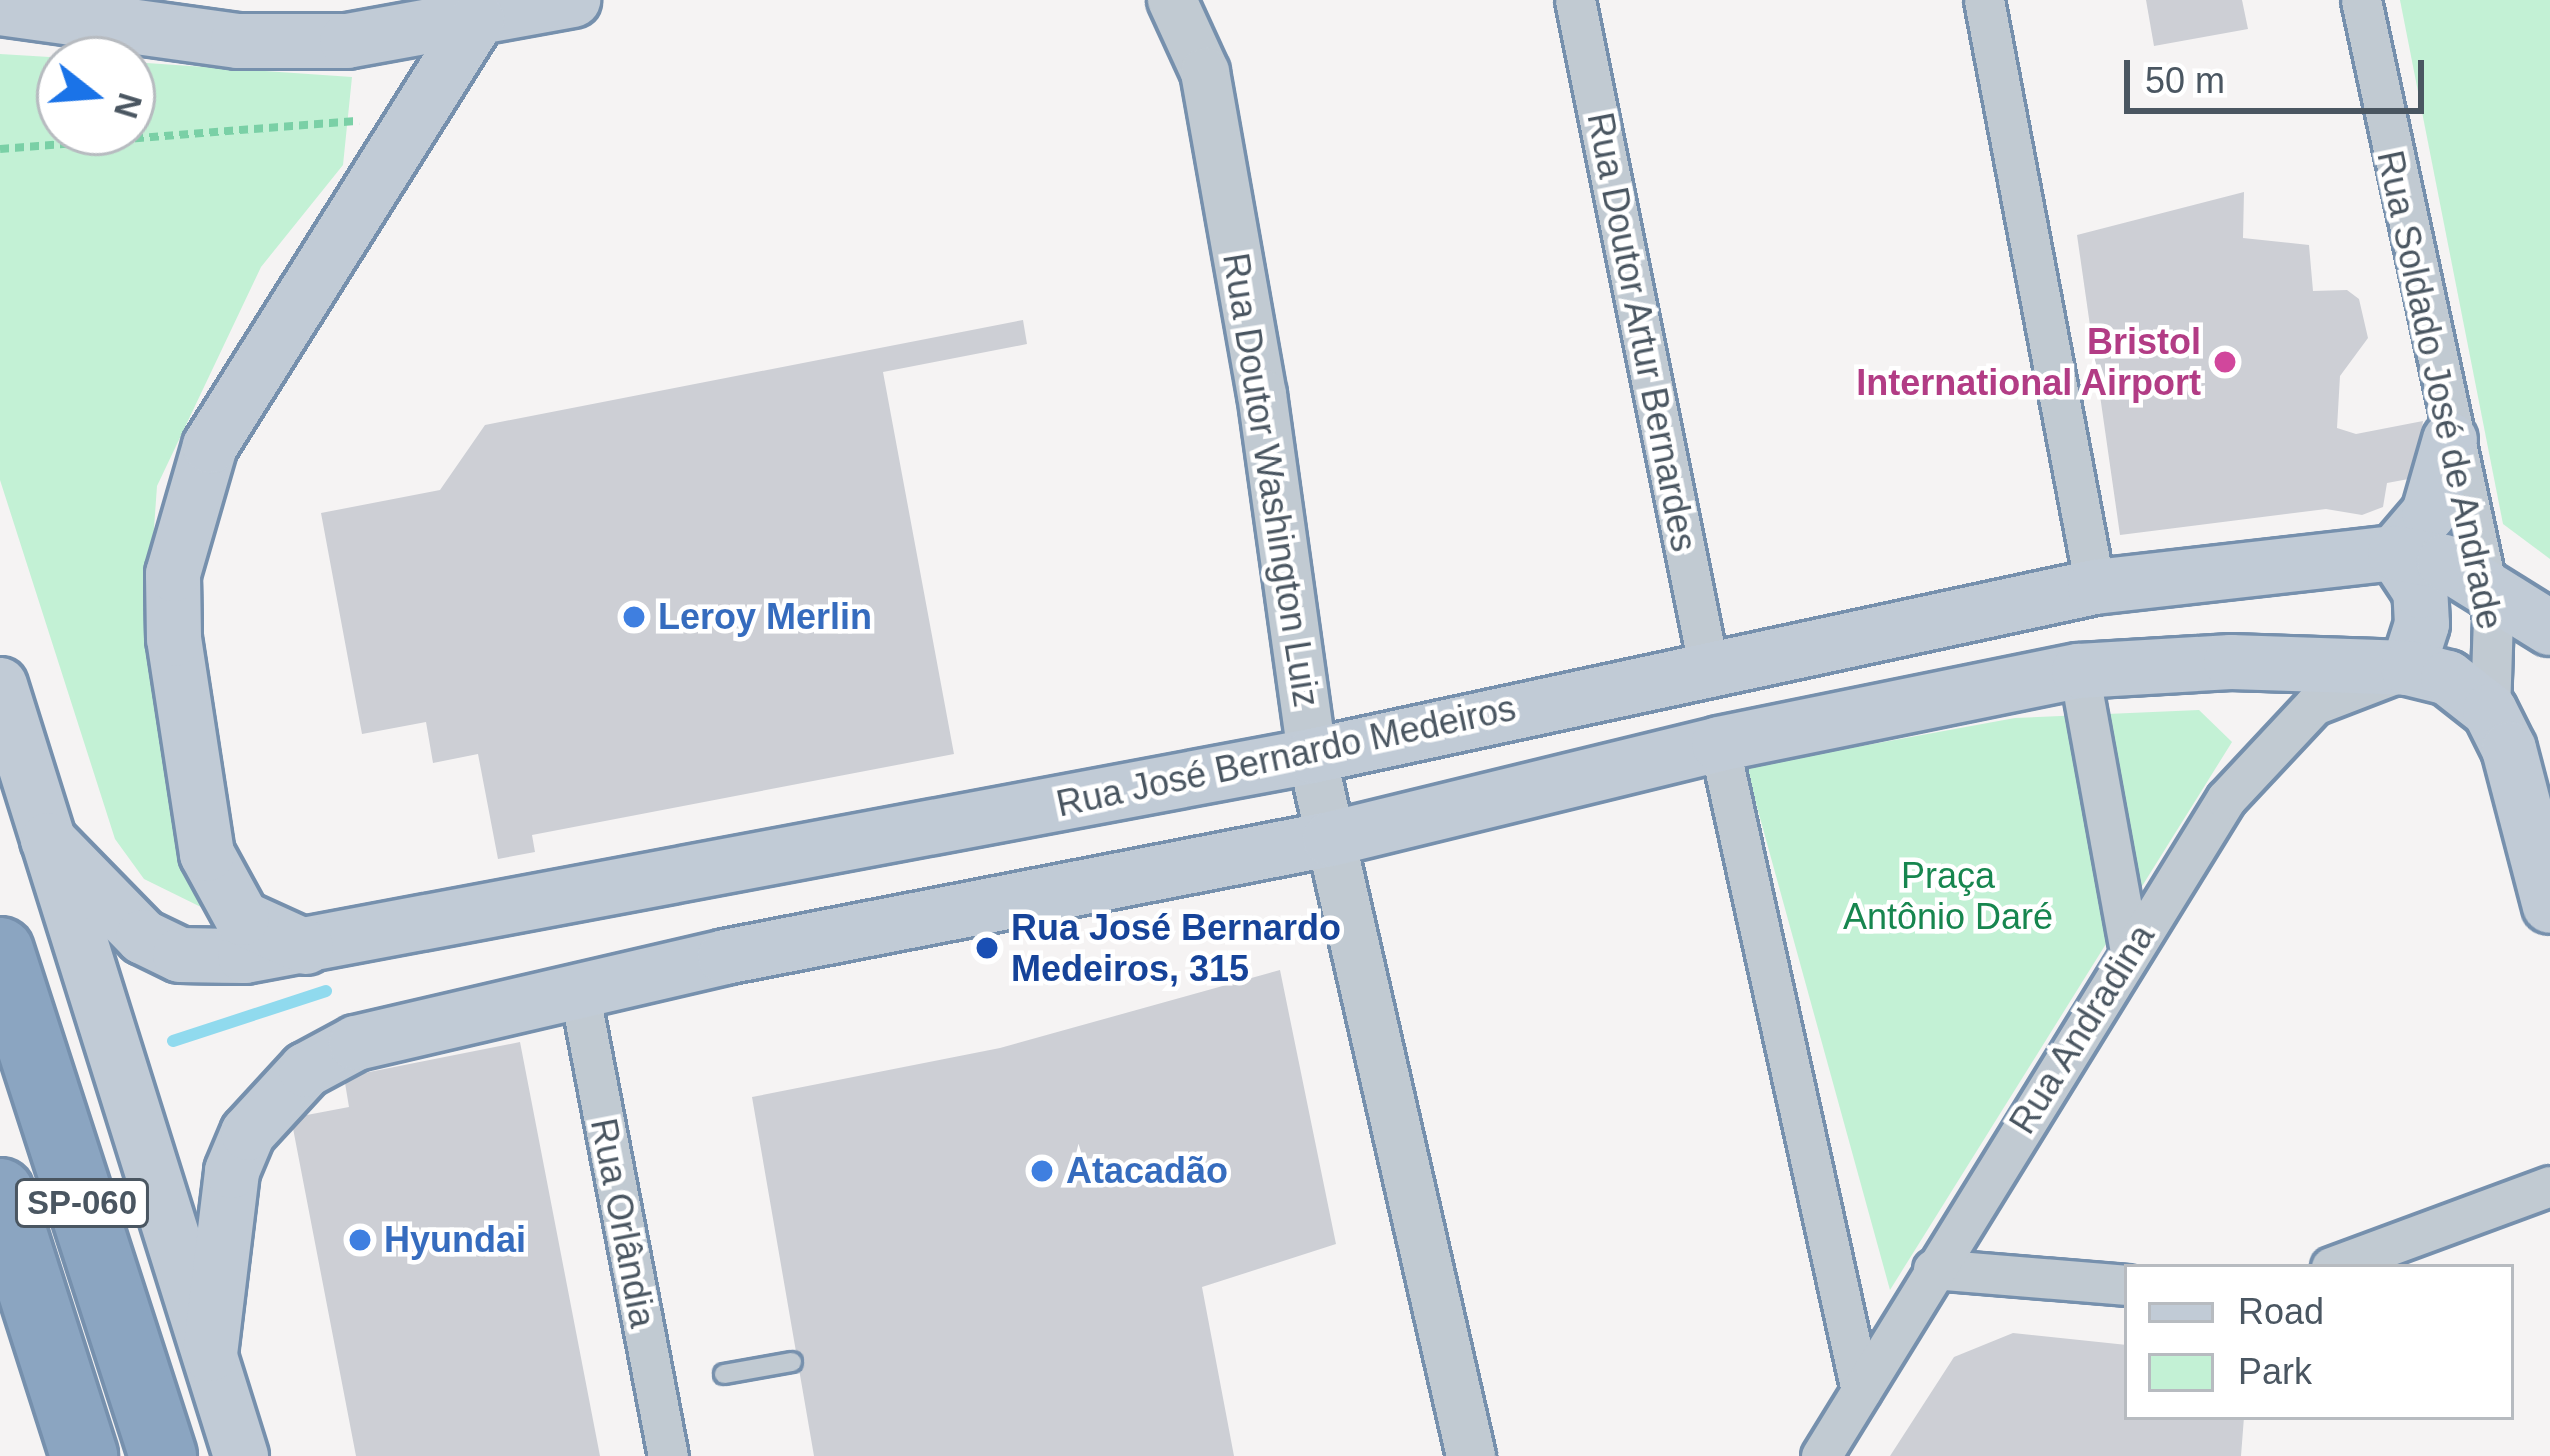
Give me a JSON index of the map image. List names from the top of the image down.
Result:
{
  "streets": {
    "highway": ["SP-060"],
    "main road": ["Rua José Bernardo Medeiros"],
    "street": [
      "Rua Doutor Artur Bernardes",
      "Rua Soldado José de Andrade",
      "Rua Doutor Washington Luiz",
      "Rua Andradina",
      "Rua Orlândia"
    ]
  },
  "crossings": [
    ["Rua Doutor Artur Bernardes", "Rua José Bernardo Medeiros"],
    ["Rua Soldado José de Andrade", "Rua José Bernardo Medeiros"],
    ["Rua Doutor Washington Luiz", "Rua José Bernardo Medeiros"]
  ],
  "parks": ["Praça Antônio Daré"],
  "places": [
    "Bristol International Airport",
    "Leroy Merlin",
    "Rua José Bernardo Medeiros, 315",
    "Atacadão",
    "Hyundai"
  ],
  "legend": ["Road", "Park"],
  "scale_bar": "50 m",
  "north": "right"
}
